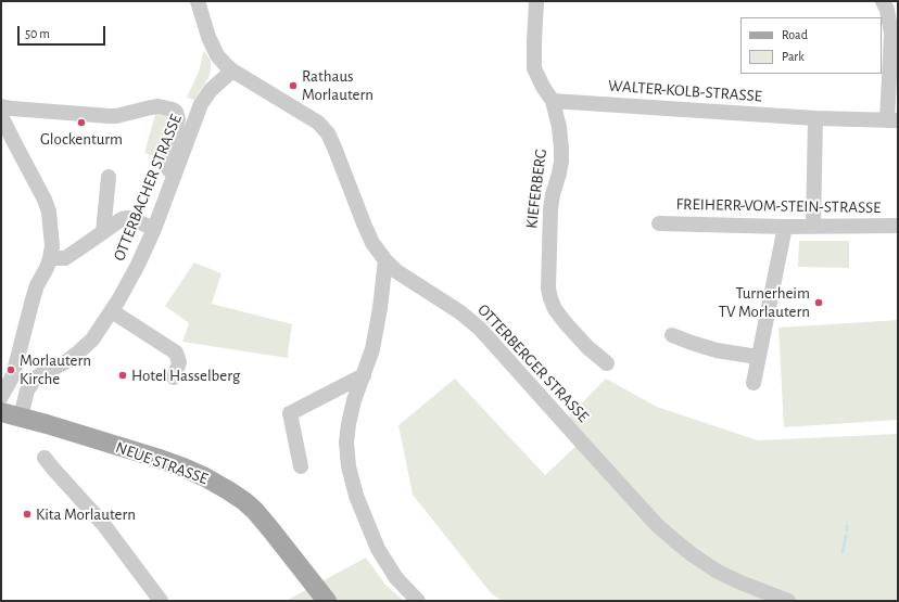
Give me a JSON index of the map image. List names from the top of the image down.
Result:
{
  "streets": {
    "main road": ["NEUE STRASSE"],
    "street": [
      "WALTER-KOLB-STRASSE",
      "OTTERBACHER STRASSE",
      "KIEFERBERG",
      "FREIHERR-VOM-STEIN-STRASSE",
      "OTTERBERGER STRASSE"
    ]
  },
  "crossings": [
    ["WALTER-KOLB-STRASSE", "KIEFERBERG"],
    ["OTTERBACHER STRASSE", "OTTERBERGER STRASSE"]
  ],
  "places": [
    "Rathaus Morlautern",
    "Glockenturm",
    "Turnerheim TV Morlautern",
    "Morlautern Kirche",
    "Hotel Hasselberg",
    "Kita Morlautern"
  ],
  "legend": ["Road", "Park"],
  "scale_bar": "50 m"
}
